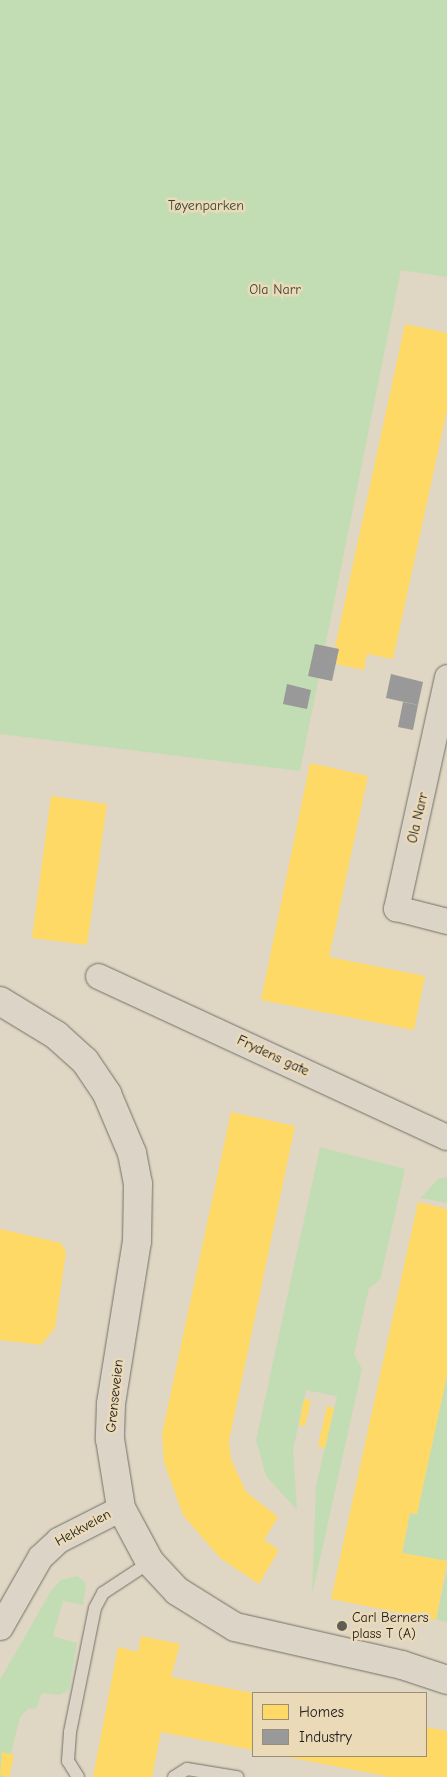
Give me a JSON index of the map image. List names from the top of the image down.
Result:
{
  "streets": {
    "main road": ["Grenseveien"],
    "street": ["Ola Narr", "Frydens gate", "Hekkveien"]
  },
  "crossings": [
    ["Grenseveien", "Hekkveien"]
  ],
  "parks": ["Tøyenparken", "Ola Narr"],
  "places": ["Carl Berners plass T (A)"],
  "legend": ["Homes", "Industry"]
}
